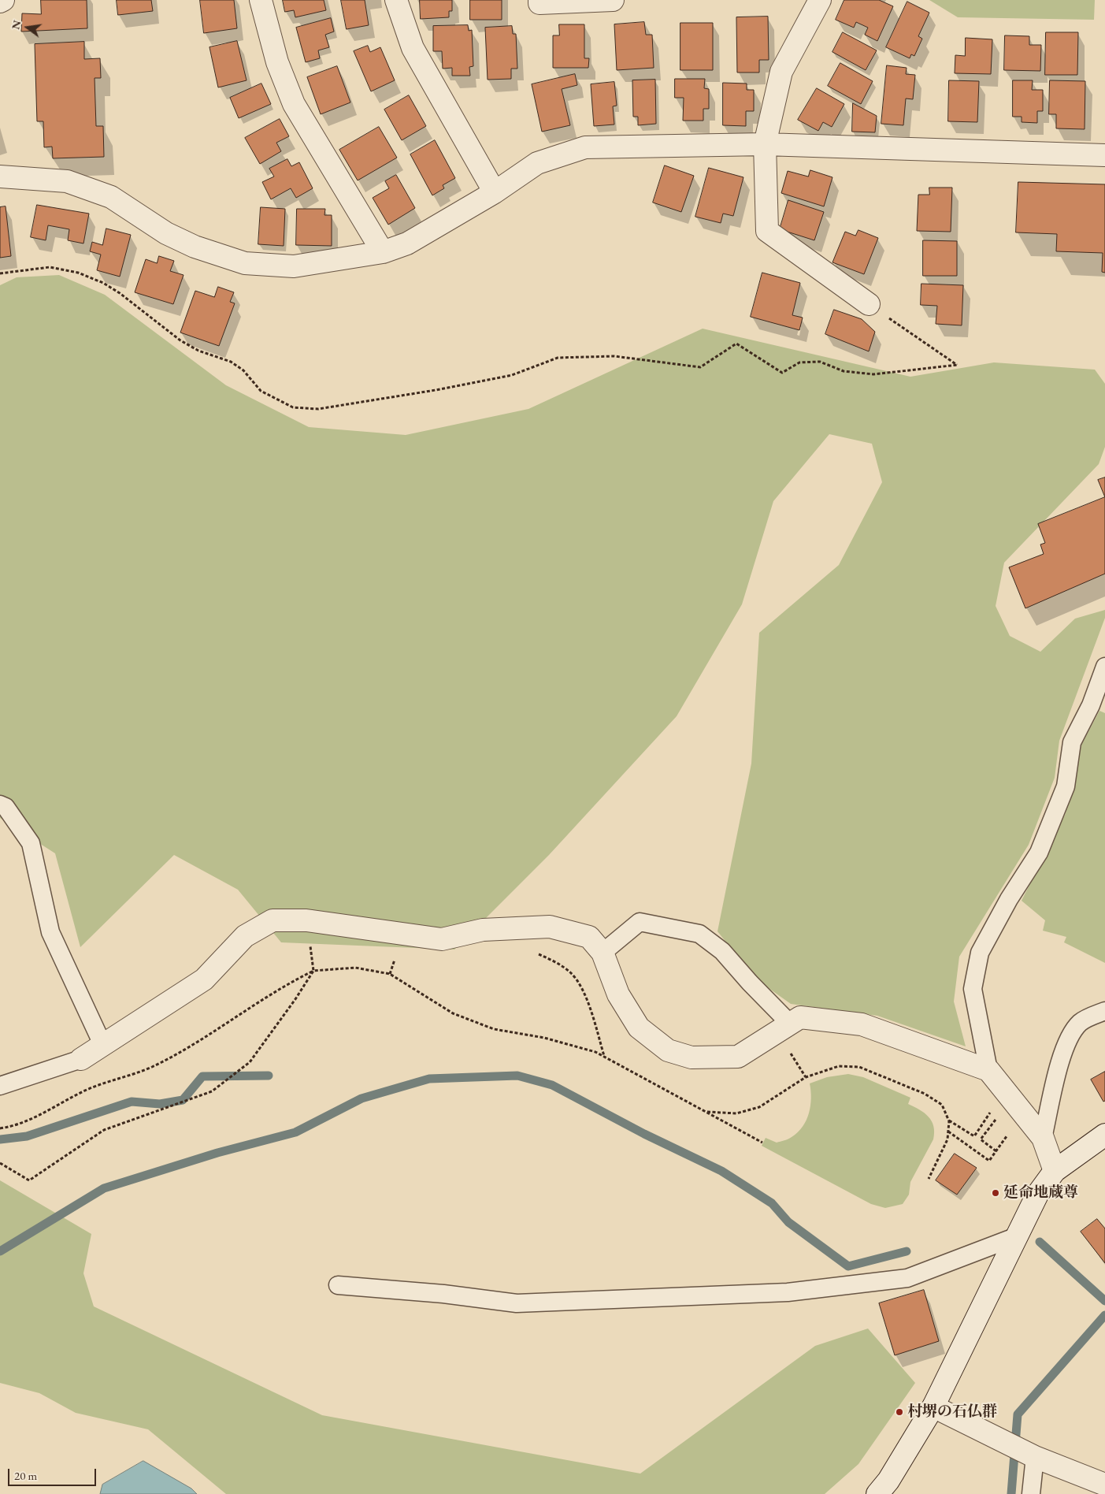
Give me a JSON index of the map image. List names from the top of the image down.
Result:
{
  "places": ["延命地蔵尊", "村堺の石仏群"],
  "scale_bar": "20 m",
  "north": "left"
}
